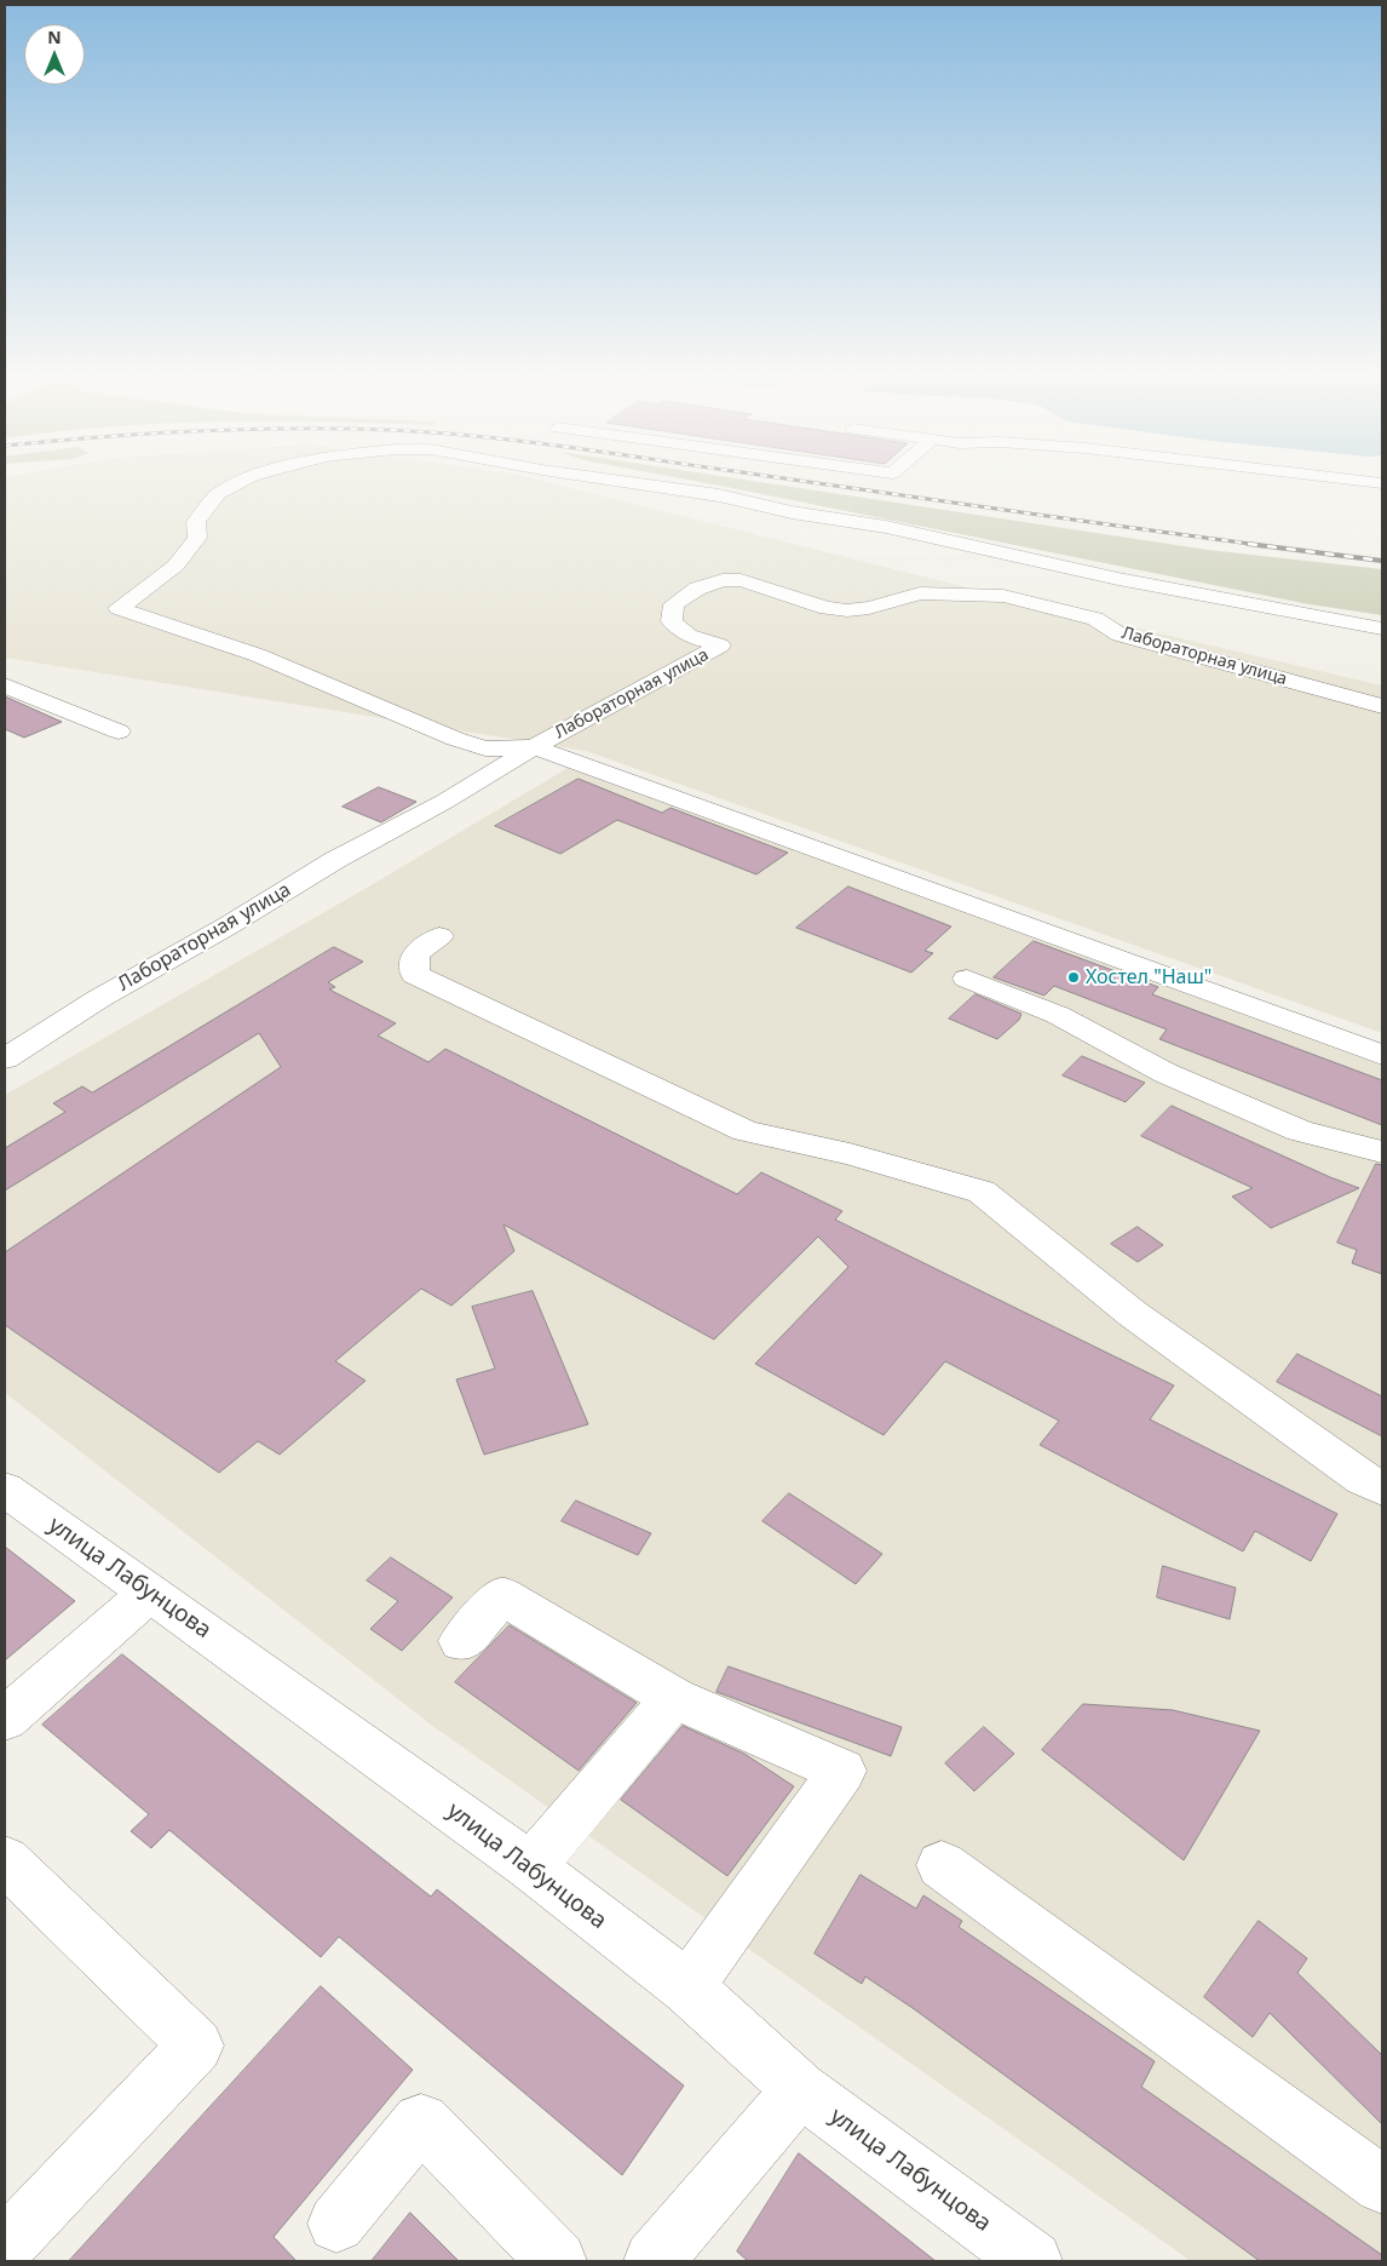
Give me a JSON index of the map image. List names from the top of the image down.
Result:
{
  "streets": {
    "street": ["Лабораторная улица", "улица Лабунцова"]
  },
  "places": ["Хостел \"Наш\""],
  "north": "top"
}
